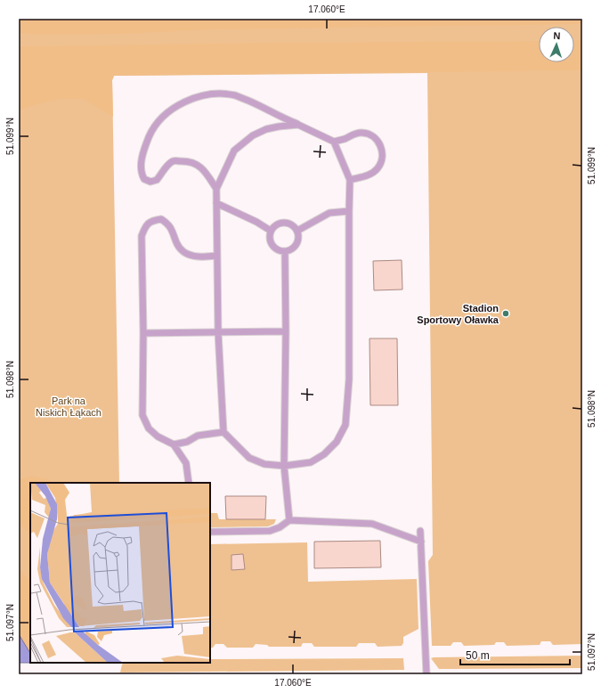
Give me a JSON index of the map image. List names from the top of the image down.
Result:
{
  "parks": ["Park na Niskich Łąkach"],
  "places": ["Stadion Sportowy Oławka"],
  "scale_bar": "50 m",
  "north": "top",
  "coordinates": [
    "17.060°E",
    "51.099°N",
    "51.098°N",
    "51.097°N"
  ]
}
